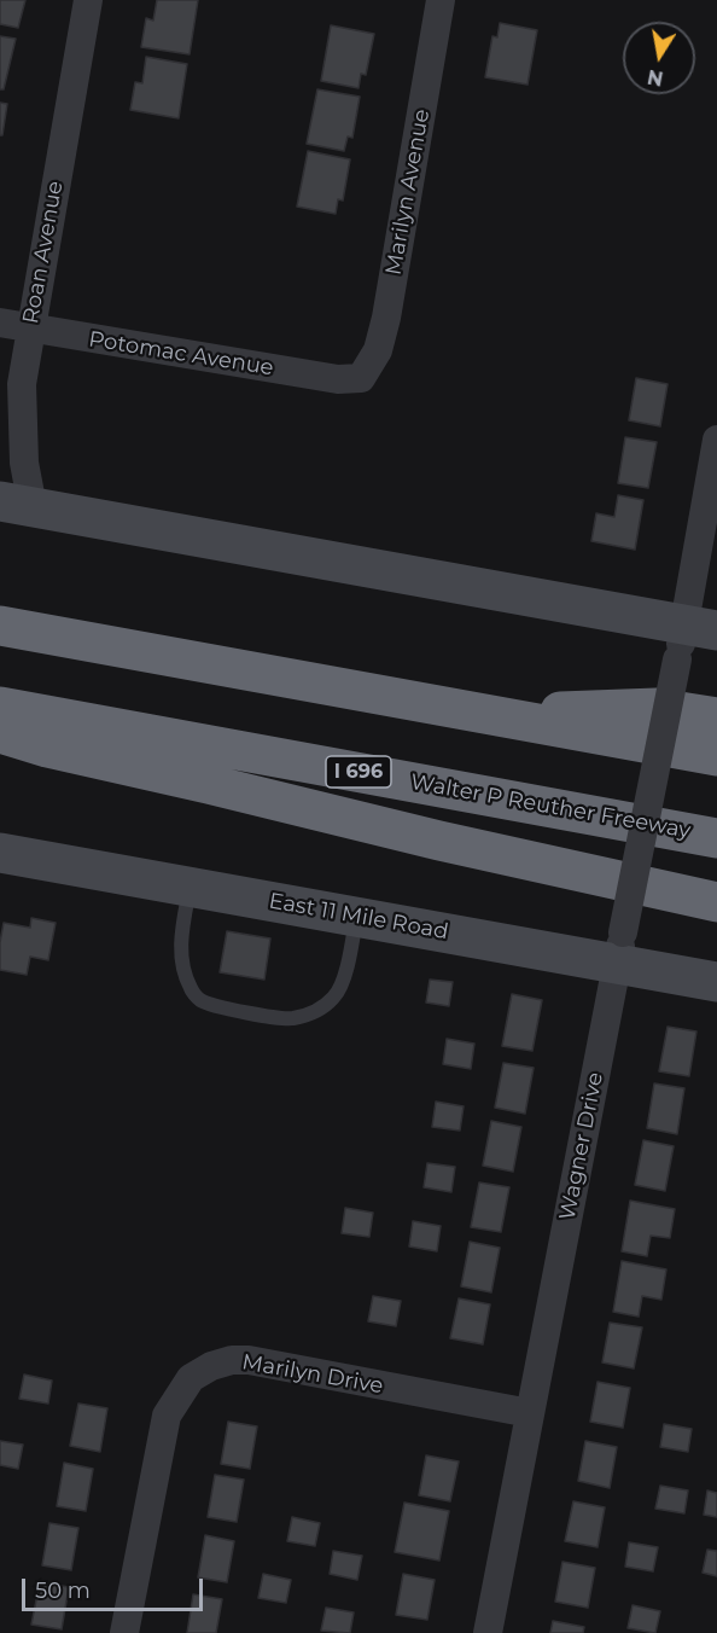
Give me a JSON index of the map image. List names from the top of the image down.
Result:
{
  "streets": {
    "highway": ["I 696", "Walter P Reuther Freeway"],
    "main road": ["East 11 Mile Road"],
    "street": [
      "Marilyn Avenue",
      "Roan Avenue",
      "Potomac Avenue",
      "Wagner Drive",
      "Marilyn Drive"
    ]
  },
  "crossings": [
    ["Marilyn Avenue", "Potomac Avenue"],
    ["Roan Avenue", "Potomac Avenue"],
    ["East 11 Mile Road", "Wagner Drive"],
    ["Wagner Drive", "Marilyn Drive"]
  ],
  "scale_bar": "50 m",
  "north": "bottom"
}
